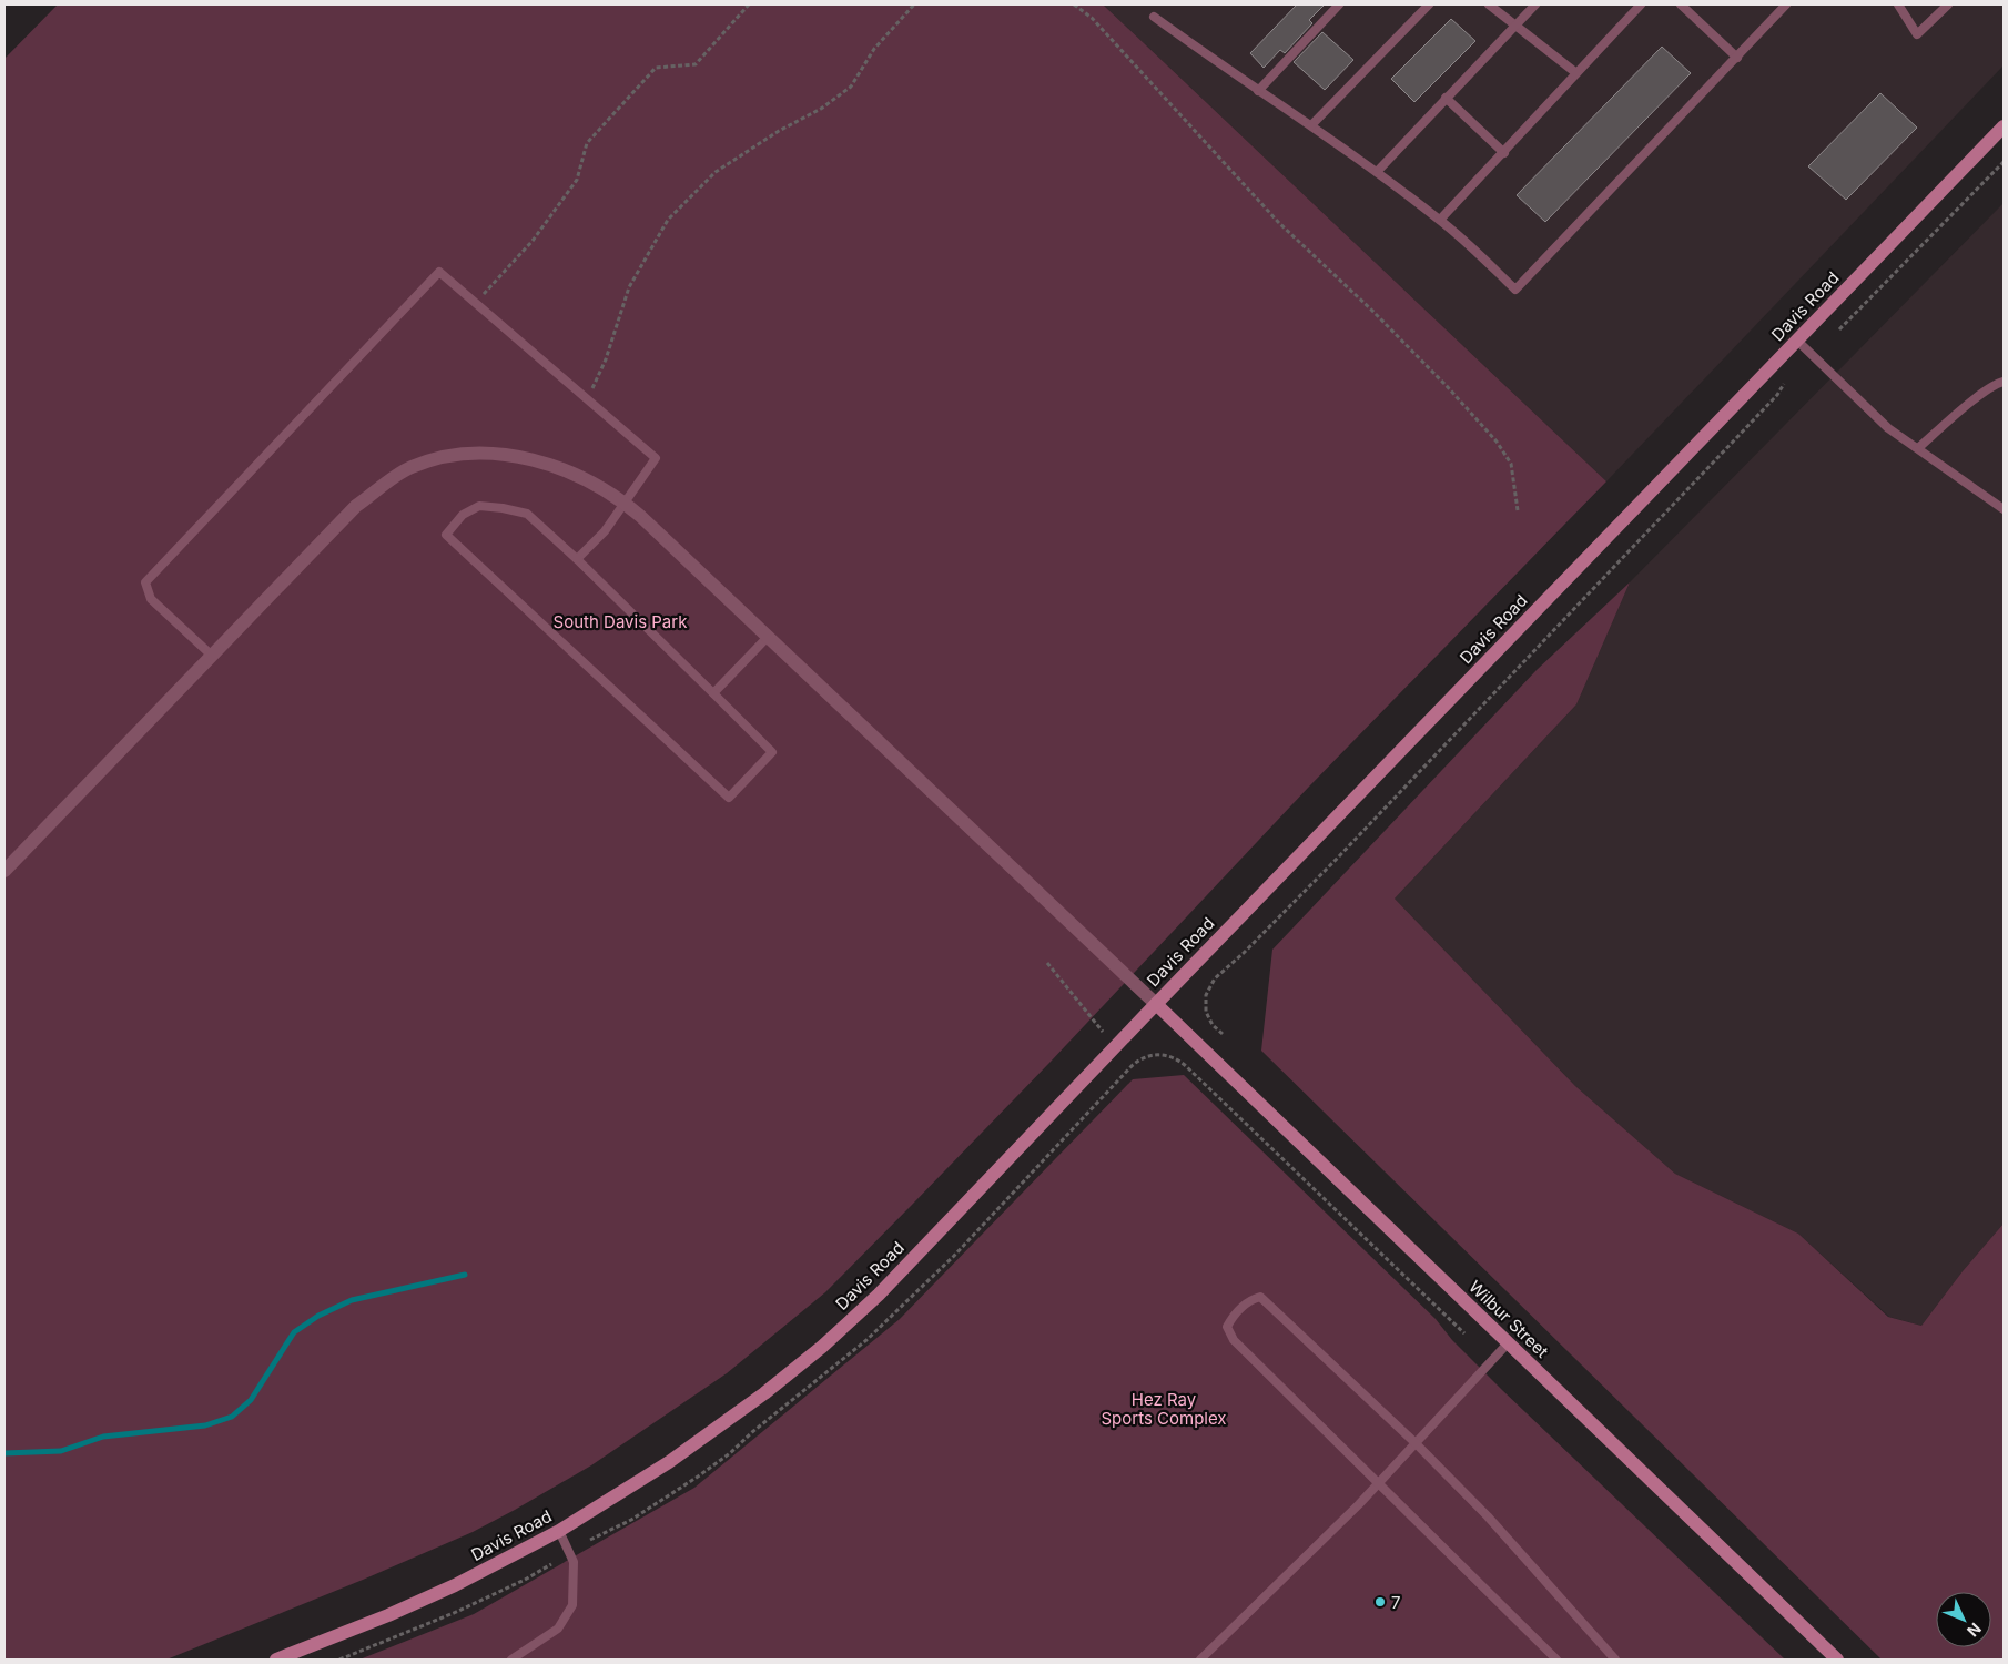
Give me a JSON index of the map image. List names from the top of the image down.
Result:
{
  "streets": {
    "street": ["Davis Road", "Wilbur Street"]
  },
  "crossings": [
    ["Davis Road", "Wilbur Street"]
  ],
  "parks": ["South Davis Park", "Hez Ray Sports Complex"],
  "places": ["7"],
  "north": "bottom right"
}
